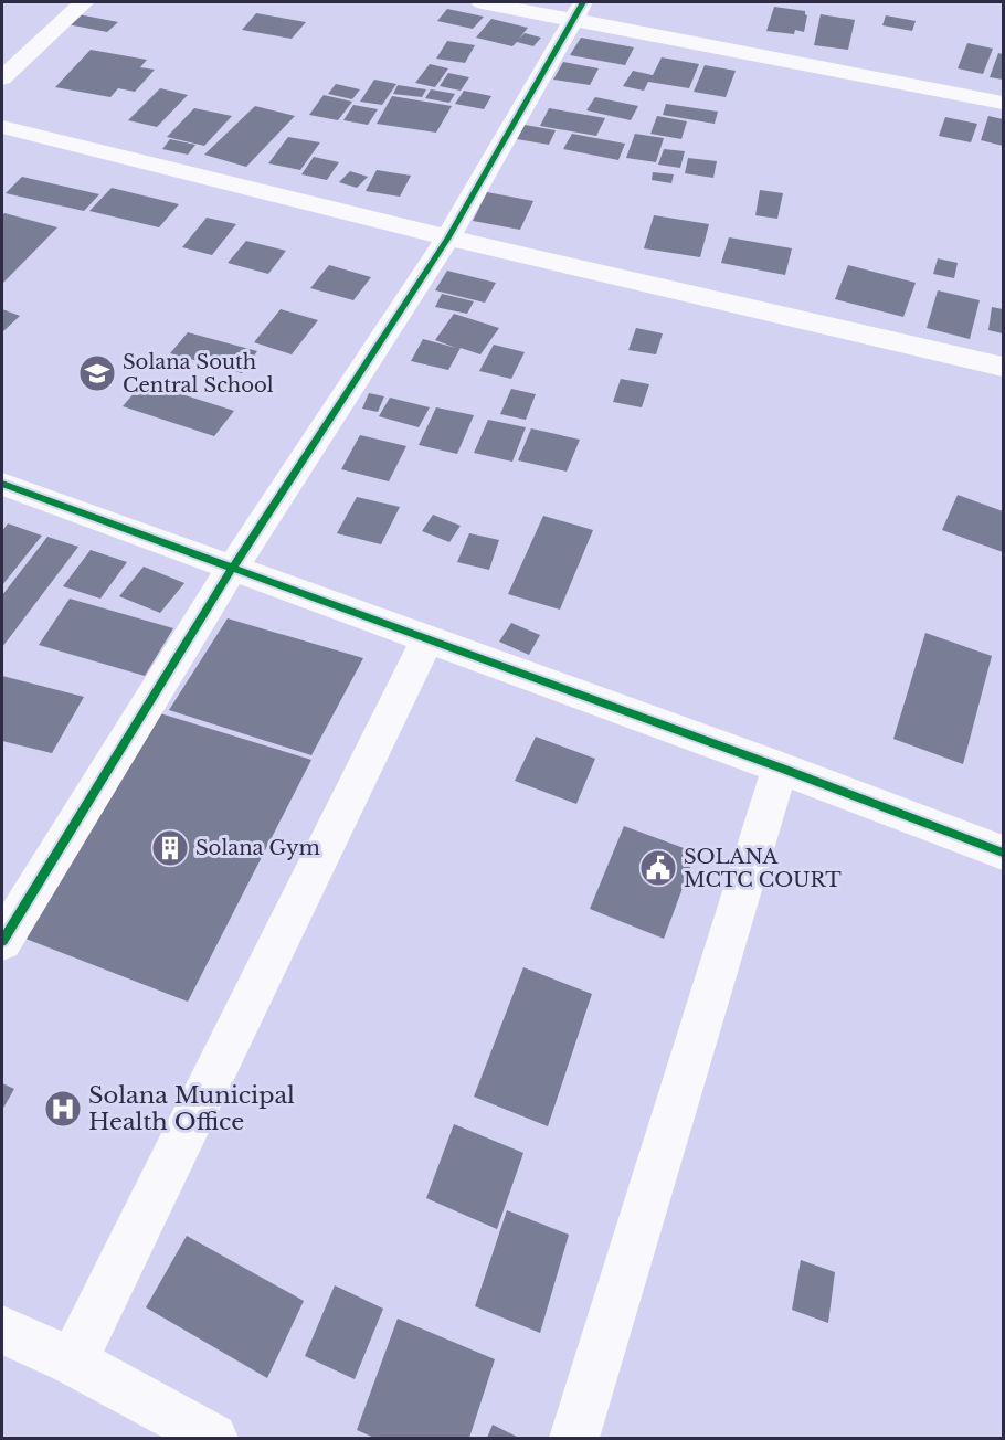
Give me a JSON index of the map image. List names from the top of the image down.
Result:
{
  "places": {
    "school or university": ["Solana South Central School"],
    "building": ["Solana Gym"],
    "public building": ["SOLANA MCTC COURT"],
    "hospital": ["Solana Municipal Health Office"]
  }
}
